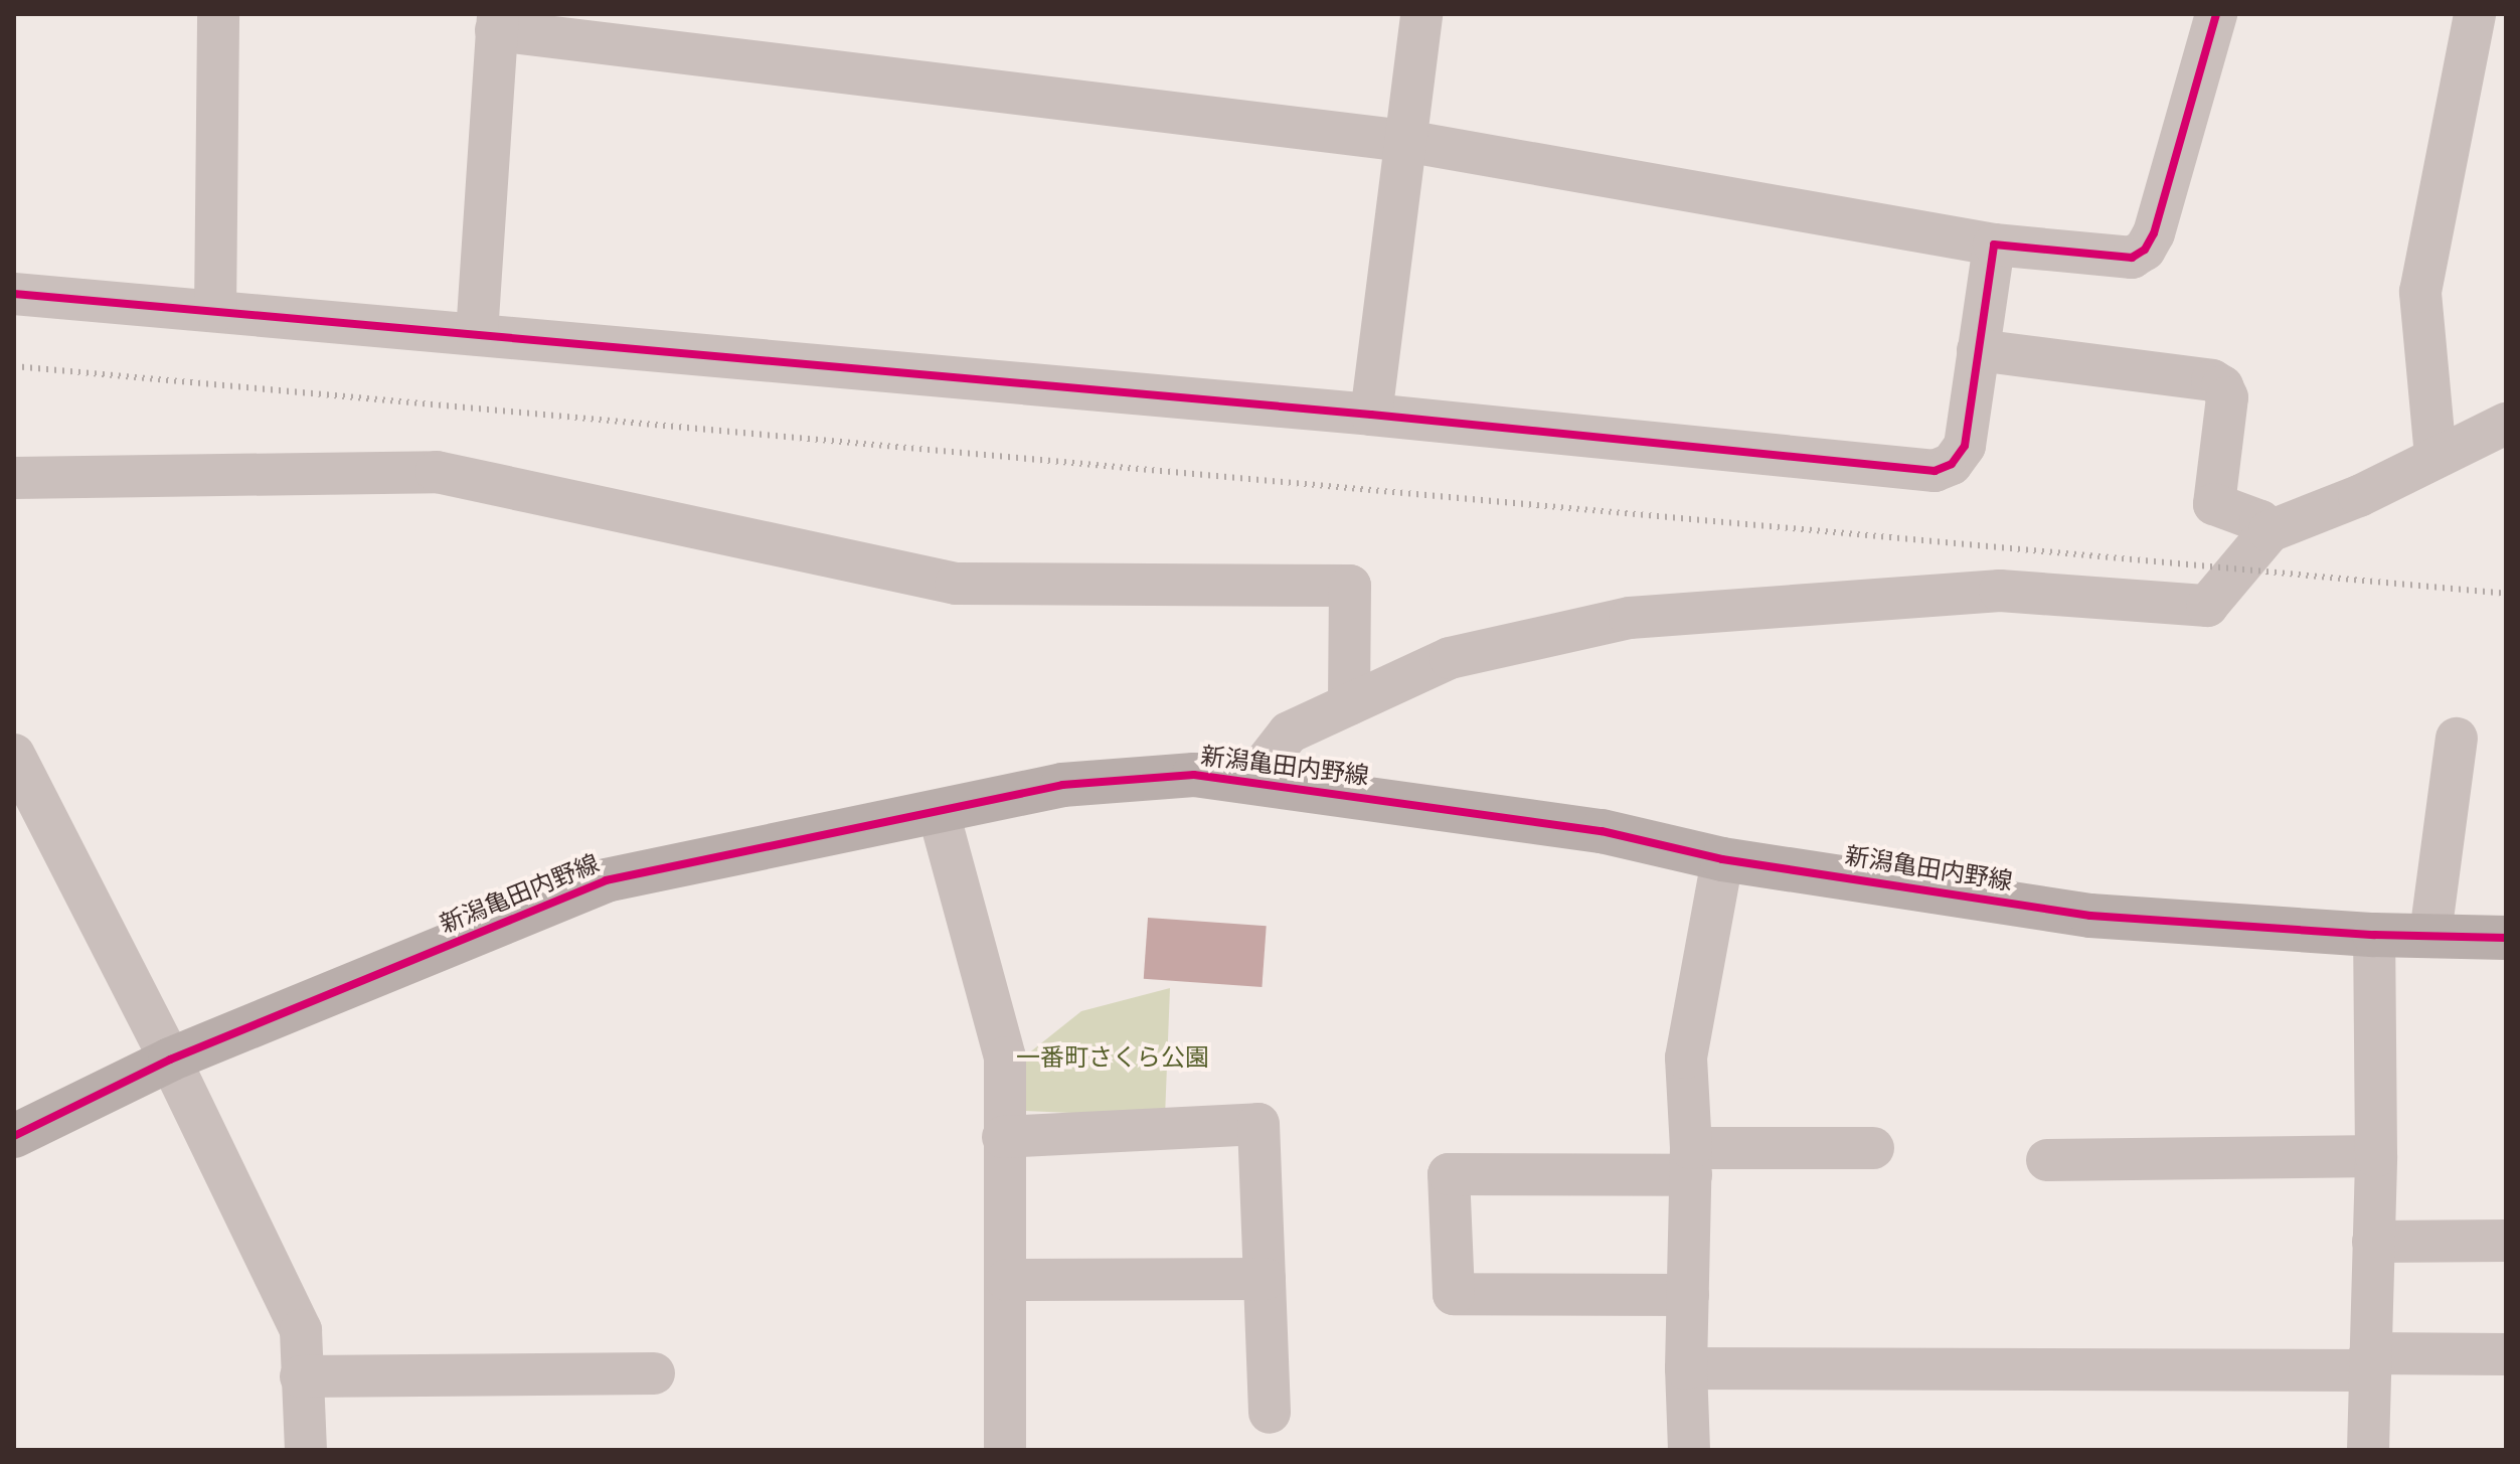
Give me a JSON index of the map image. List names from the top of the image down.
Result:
{
  "streets": {
    "main road": ["新潟亀田内野線"]
  },
  "parks": ["一番町さくら公園"]
}
